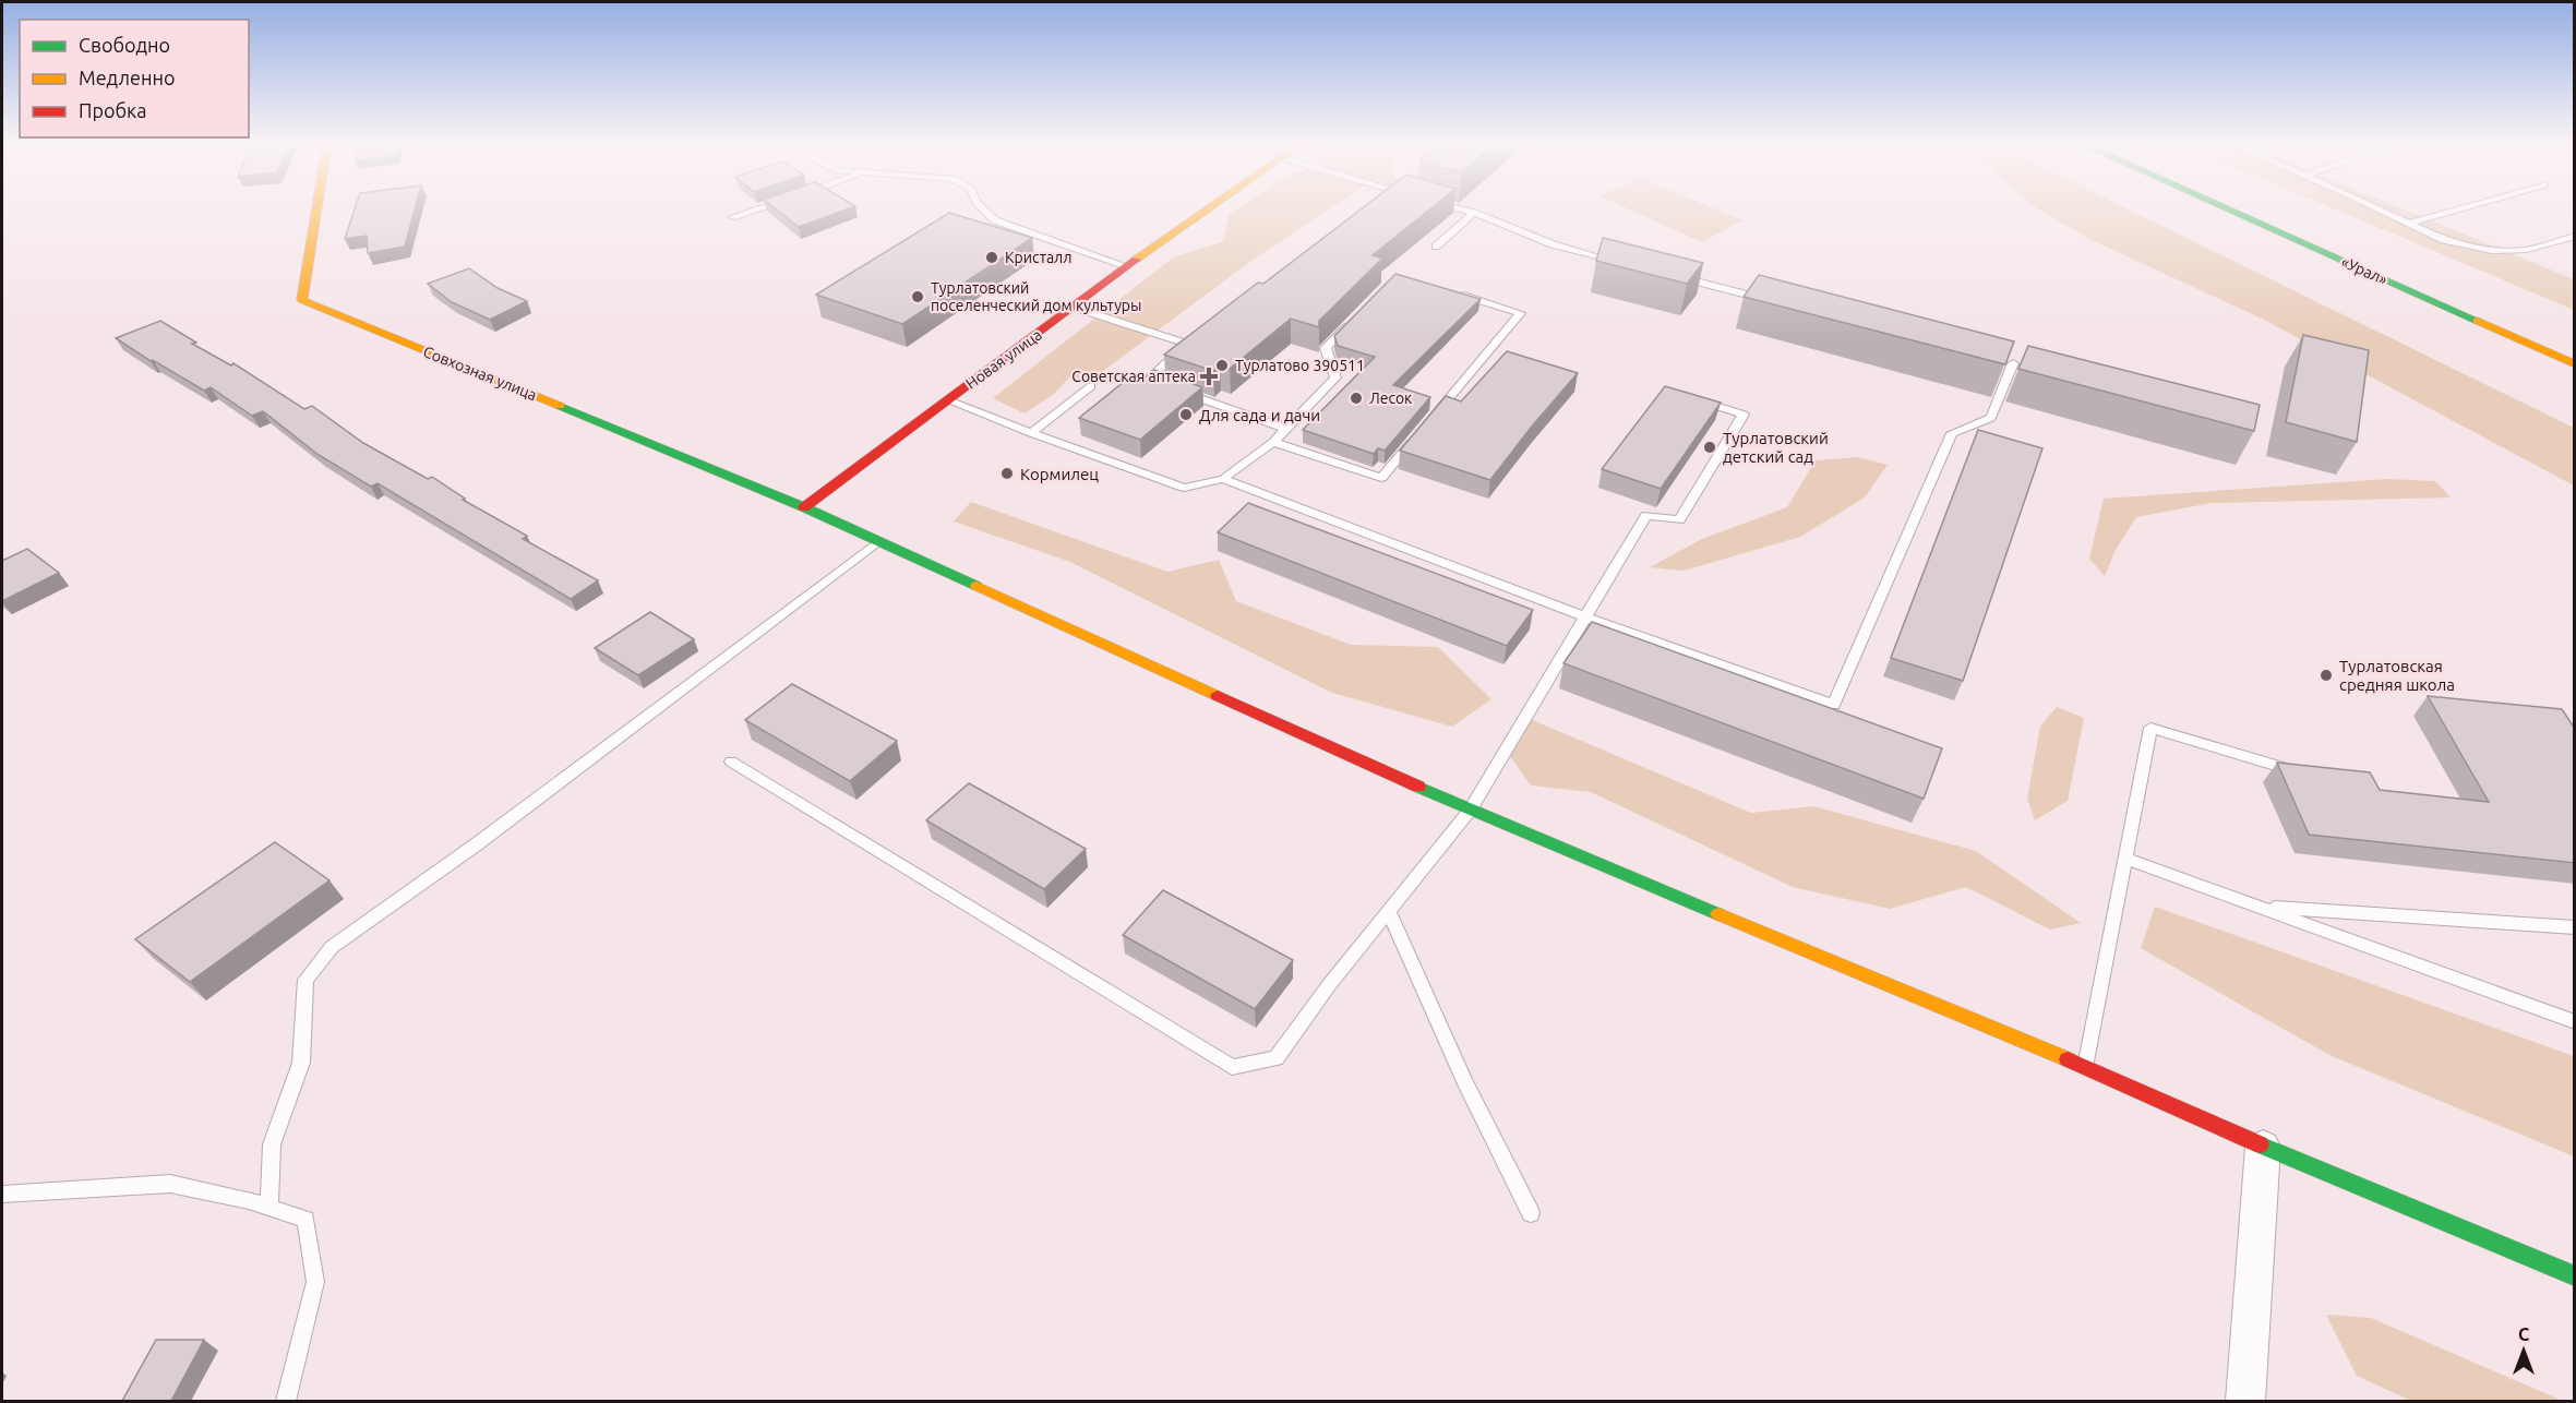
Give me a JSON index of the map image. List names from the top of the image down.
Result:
{
  "streets": {
    "main road": ["«Урал»", "Новая улица", "Совхозная улица"]
  },
  "crossings": [
    ["Новая улица", "Совхозная улица"]
  ],
  "places": {
    "other": [
      "Кристалл",
      "Турлатовский поселенческий дом культуры",
      "Турлатово 390511",
      "Лесок",
      "Для сада и дачи",
      "Турлатовский детский сад",
      "Кормилец",
      "Турлатовская средняя школа"
    ],
    "health": ["Советская аптека"]
  },
  "legend": ["Свободно", "Медленно", "Пробка"],
  "north": "top"
}
